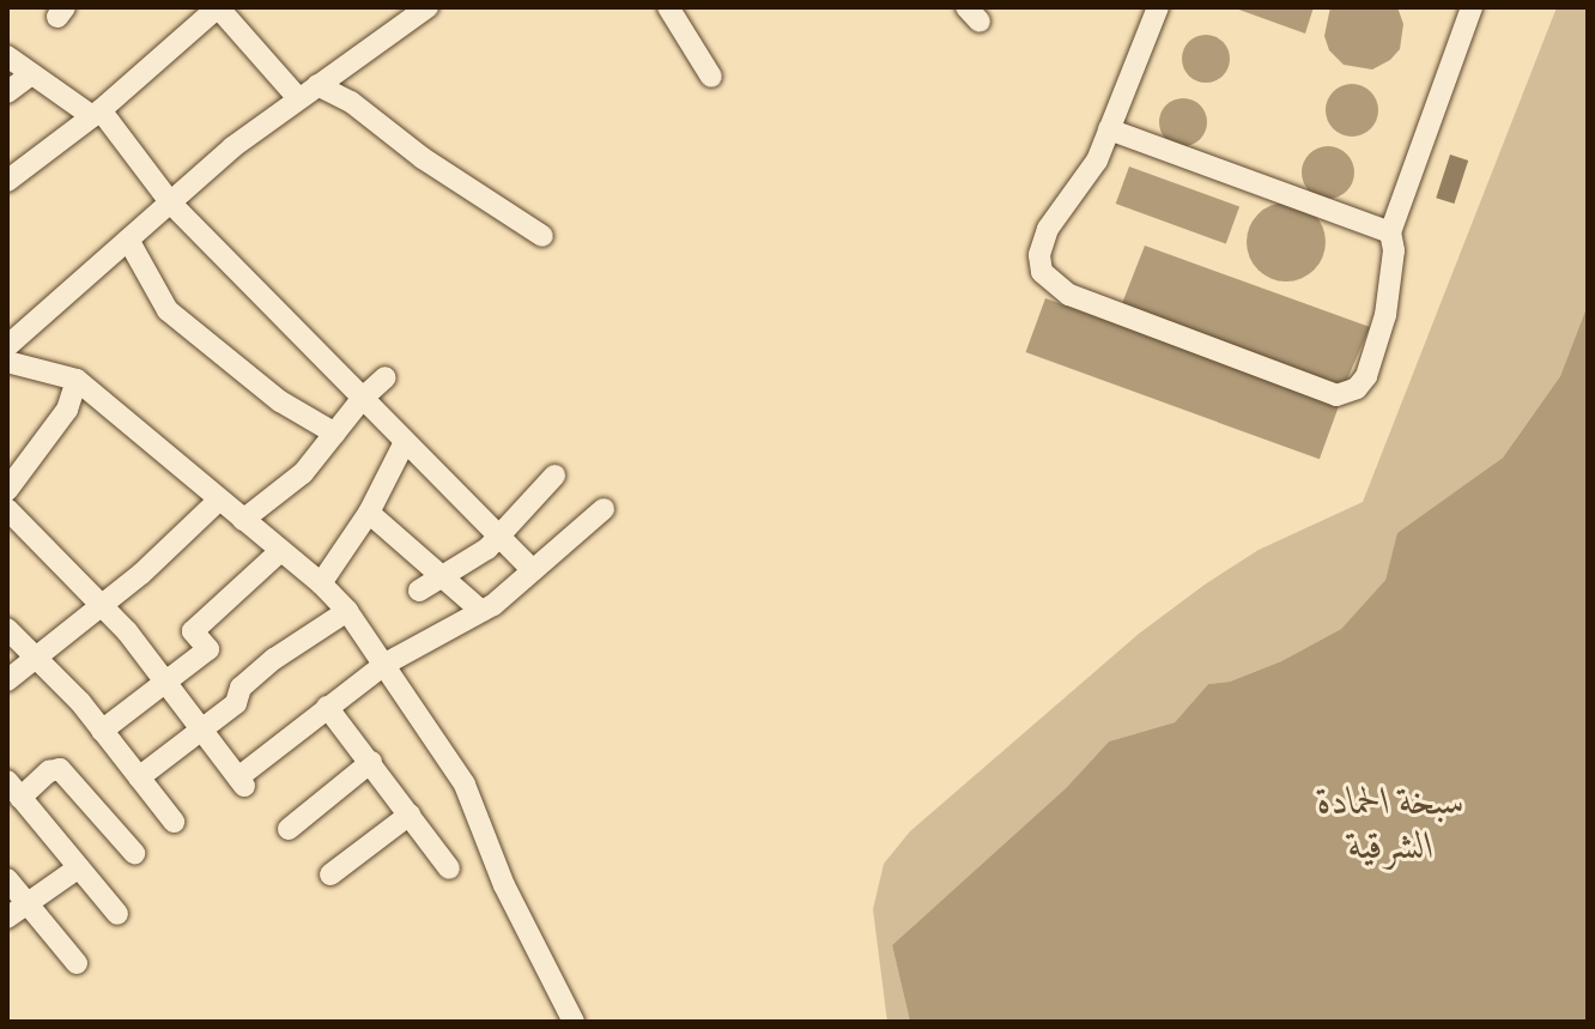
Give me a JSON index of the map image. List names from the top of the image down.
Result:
{
  "water": ["سبخة الحمادة الشرقية"]
}
